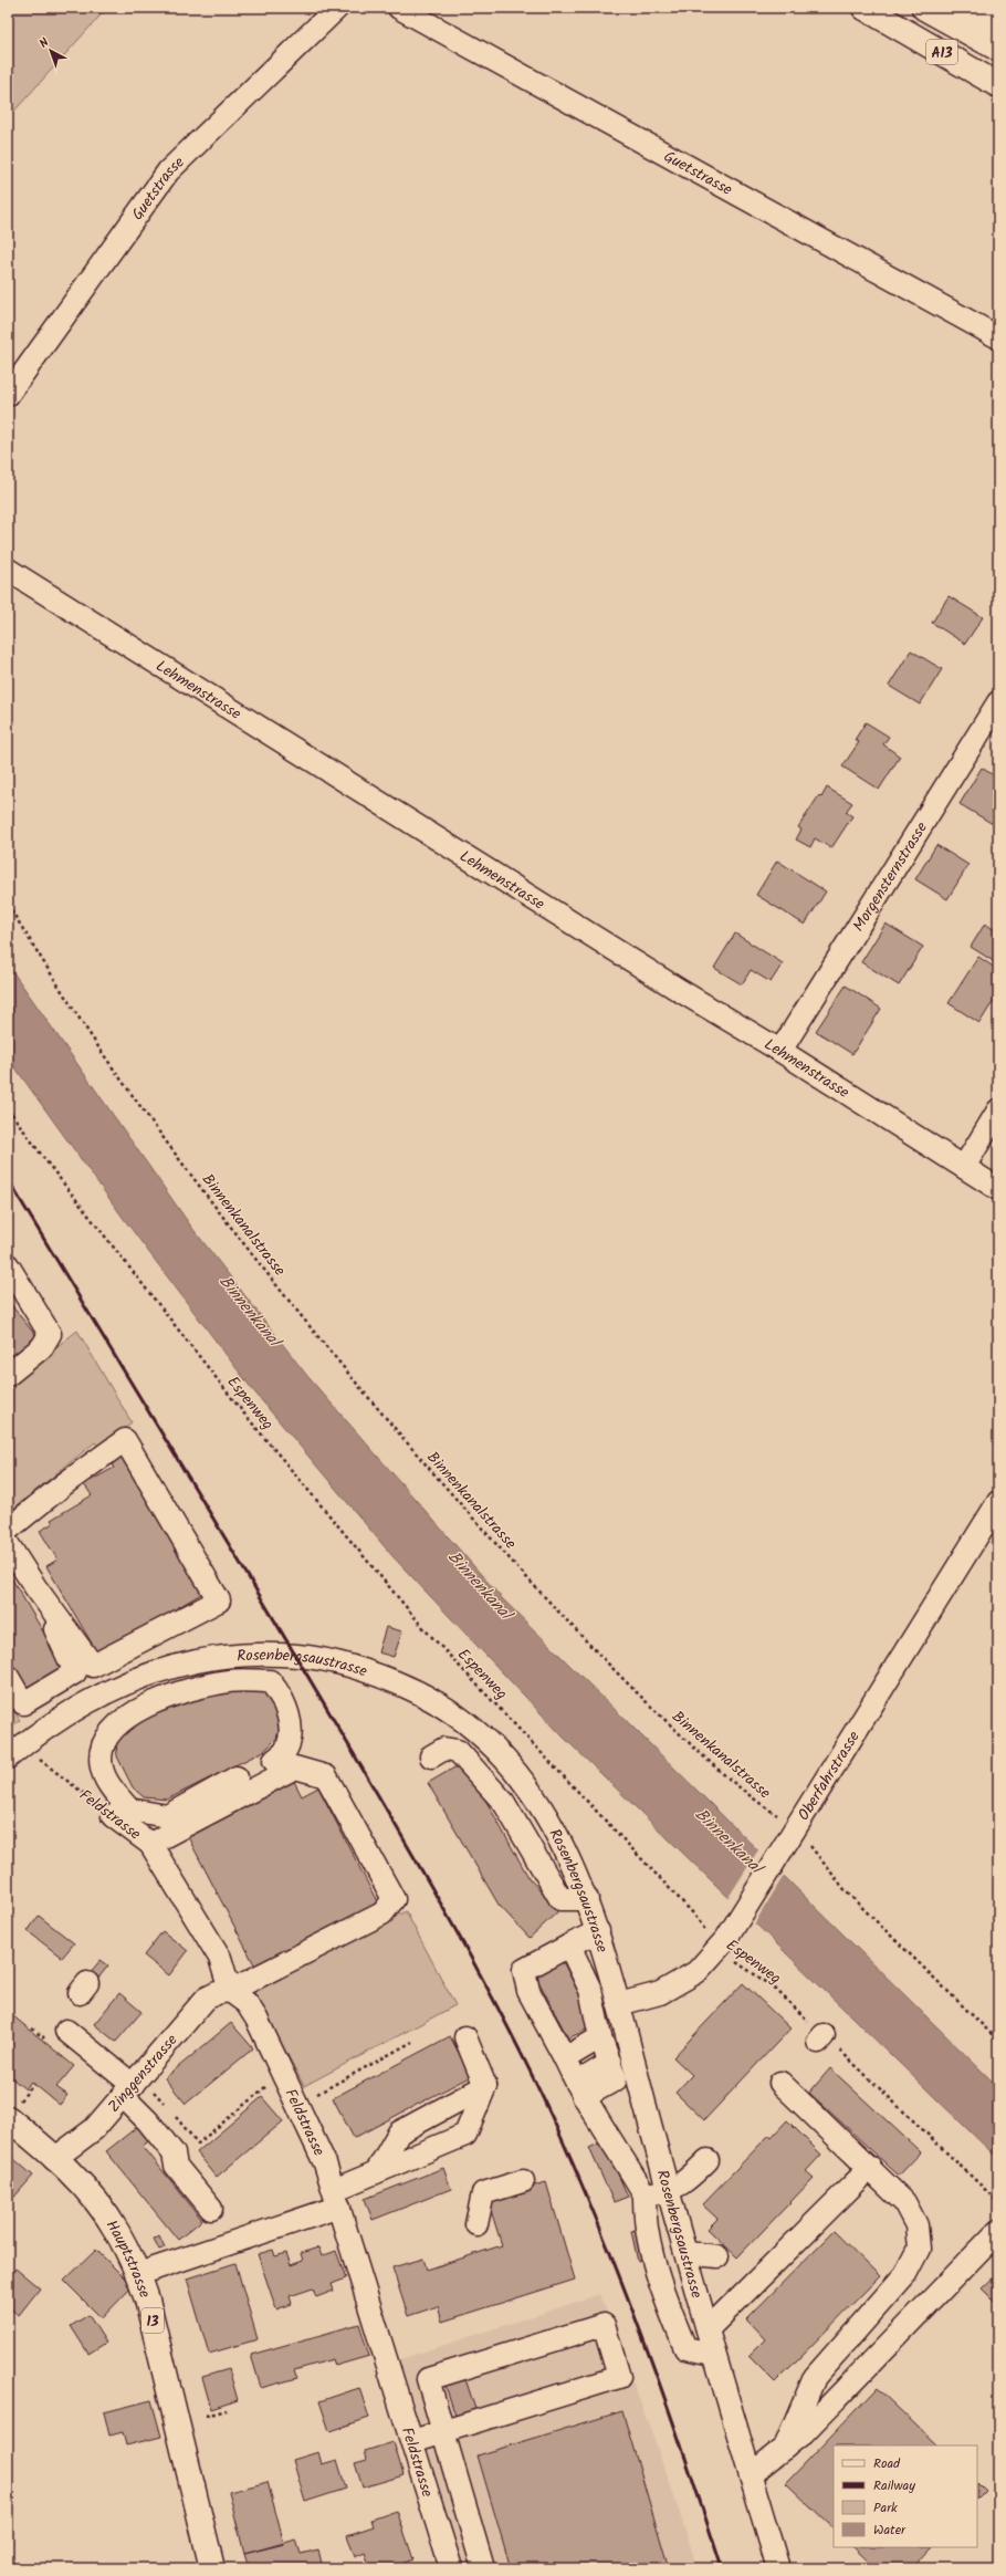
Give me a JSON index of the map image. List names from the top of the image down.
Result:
{
  "streets": {
    "main road": ["A13", "Hauptstrasse", "13"],
    "street": [
      "Guetstrasse",
      "Lehmenstrasse",
      "Morgensternstrasse",
      "Rosenbergsaustrasse",
      "Oberfahrstrasse",
      "Feldstrasse",
      "Zinggenstrasse"
    ],
    "path": ["Binnenkanalstrasse", "Espenweg"]
  },
  "crossings": [
    ["Lehmenstrasse", "Morgensternstrasse"],
    ["Binnenkanalstrasse", "Oberfahrstrasse"],
    ["Espenweg", "Oberfahrstrasse"],
    ["Rosenbergsaustrasse", "Oberfahrstrasse"],
    ["Feldstrasse", "Zinggenstrasse"],
    ["Zinggenstrasse", "Hauptstrasse"]
  ],
  "water": ["Binnenkanal"],
  "legend": [
    "Road",
    "Railway",
    "Park",
    "Water"
  ],
  "north": "top left"
}
